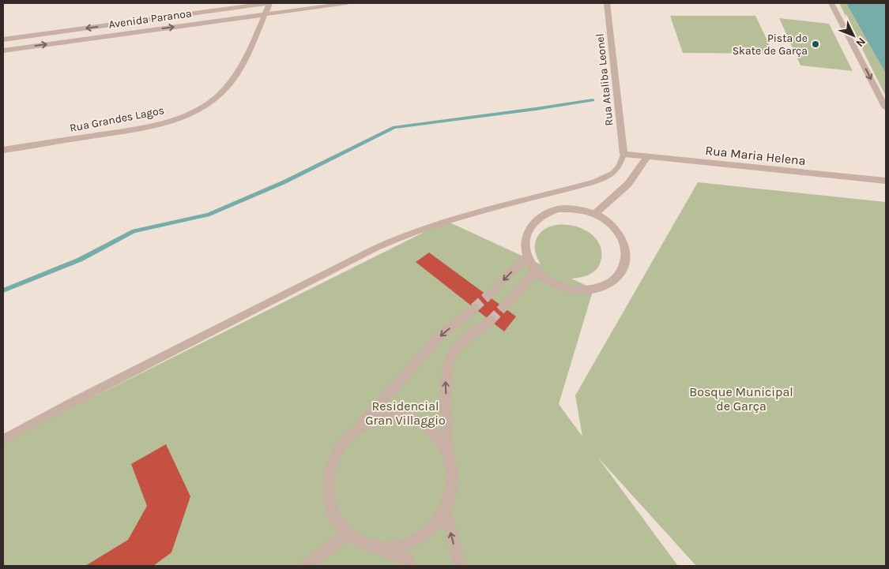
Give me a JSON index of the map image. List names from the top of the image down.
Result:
{
  "streets": {
    "street": [
      "Avenida Paranoa",
      "Rua Ataliba Leonel",
      "Rua Grandes Lagos",
      "Rua Maria Helena"
    ]
  },
  "crossings": [
    ["Avenida Paranoa", "Rua Grandes Lagos"],
    ["Rua Ataliba Leonel", "Rua Maria Helena"]
  ],
  "parks": ["Bosque Municipal de Garça", "Residencial Gran Villaggio"],
  "places": ["Pista de Skate de Garça"],
  "north": "bottom right"
}
